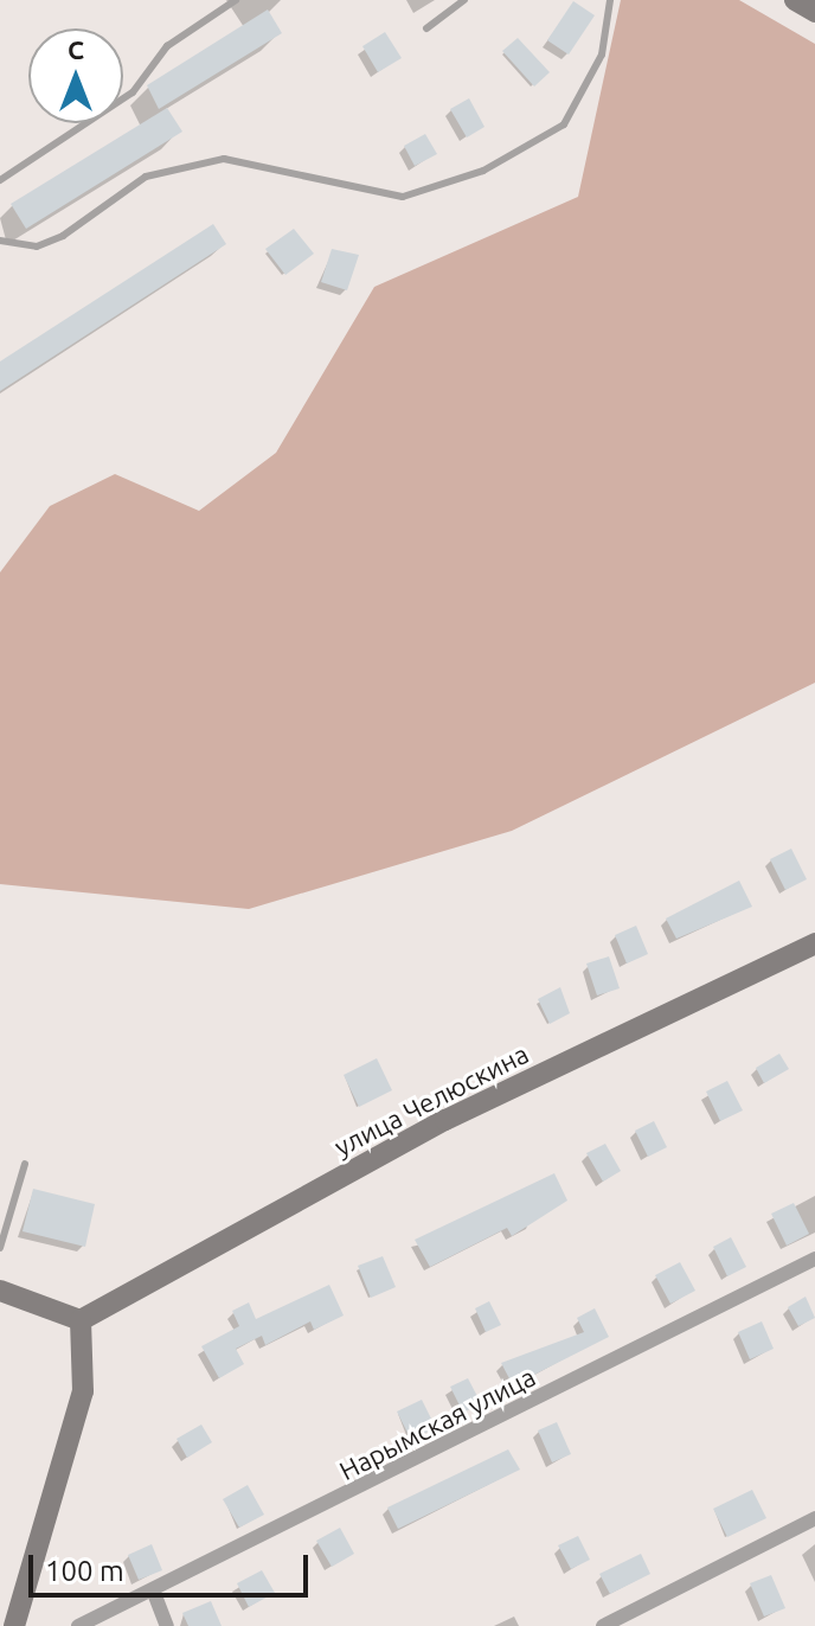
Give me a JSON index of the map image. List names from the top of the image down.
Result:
{
  "streets": {
    "street": ["улица Челюскина", "Нарымская улица"]
  },
  "scale_bar": "100 m",
  "north": "top"
}
